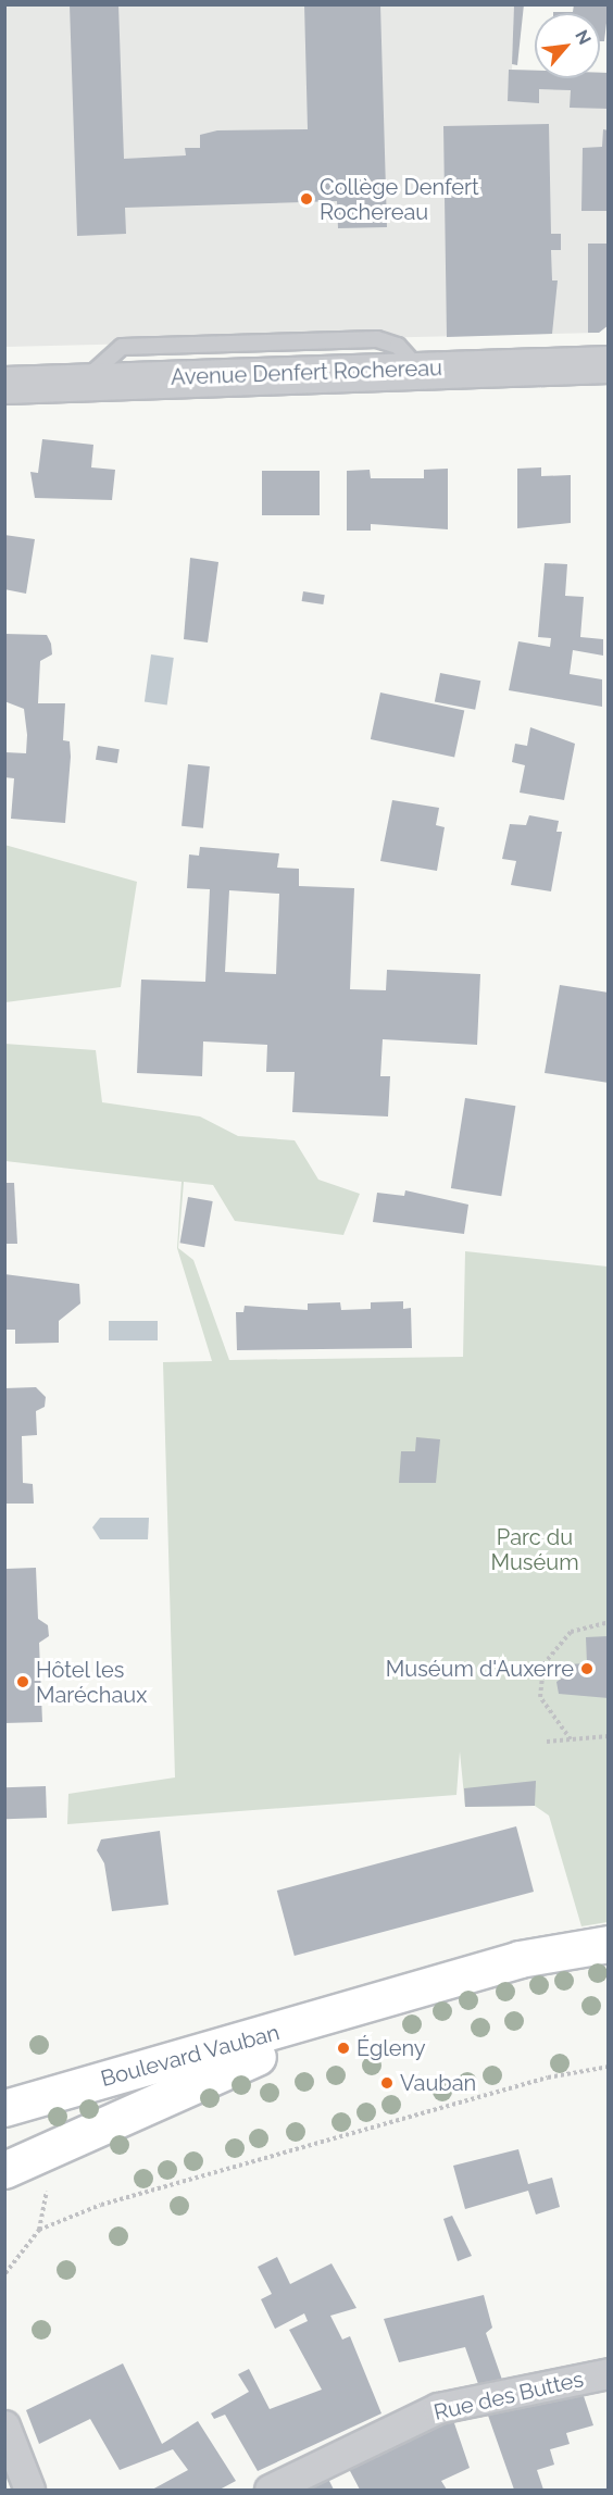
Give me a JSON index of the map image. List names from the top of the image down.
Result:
{
  "streets": {
    "main road": ["Boulevard Vauban"],
    "street": ["Avenue Denfert Rochereau", "Rue des Buttes"]
  },
  "parks": ["Parc du Muséum"],
  "places": [
    "Collège Denfert Rochereau",
    "Muséum d'Auxerre",
    "Hôtel les Maréchaux",
    "Égleny",
    "Vauban"
  ],
  "north": "top right"
}
